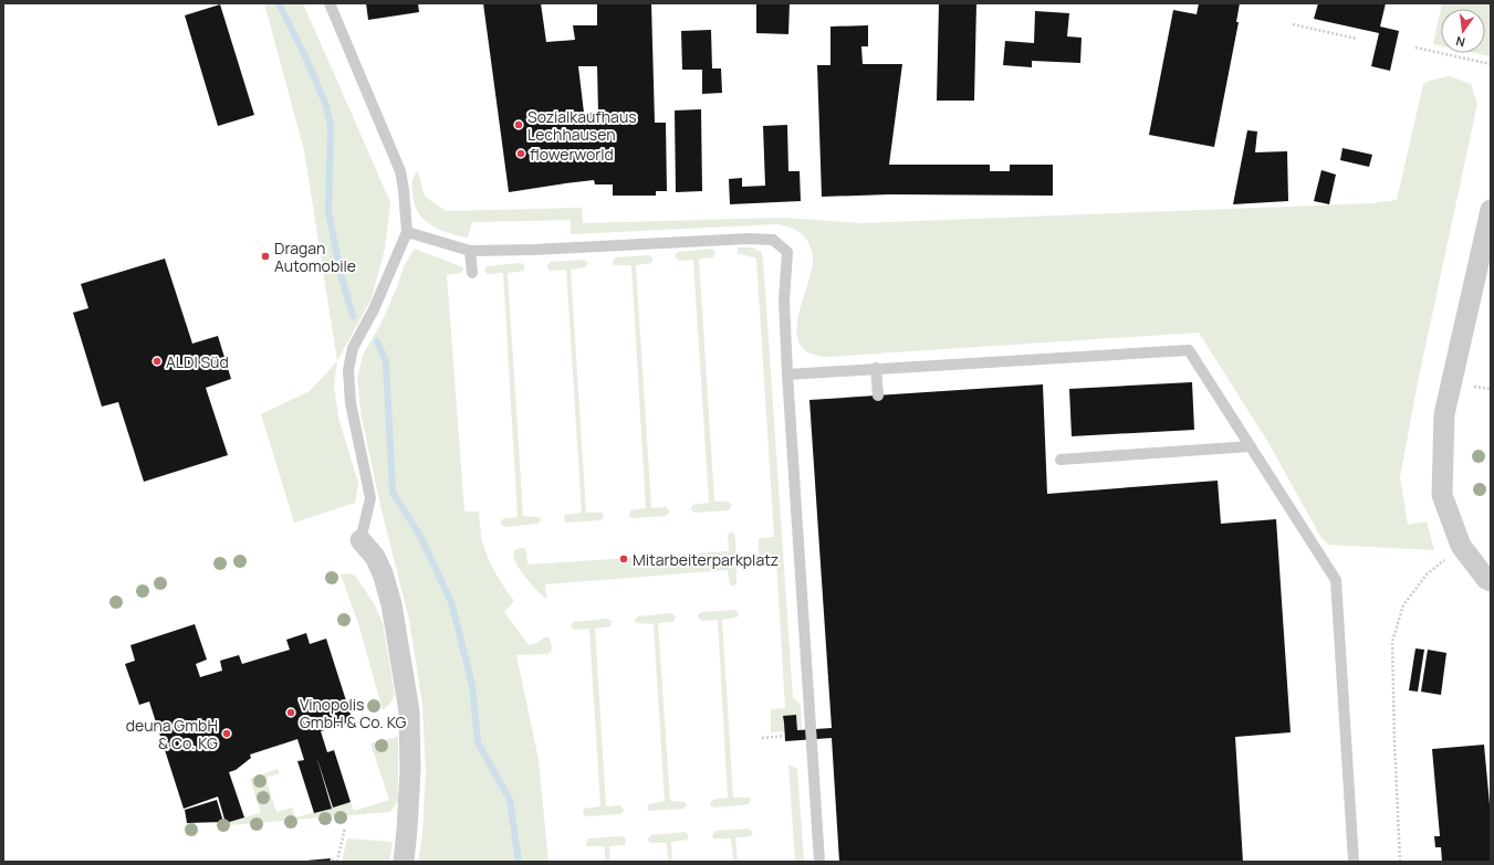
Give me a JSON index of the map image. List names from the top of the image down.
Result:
{
  "places": [
    "Sozialkaufhaus Lechhausen",
    "flowerworld",
    "Dragan Automobile",
    "ALDI Süd",
    "Mitarbeiterparkplatz",
    "Vinopolis GmbH & Co. KG",
    "deuna GmbH & Co. KG"
  ],
  "north": "bottom"
}
